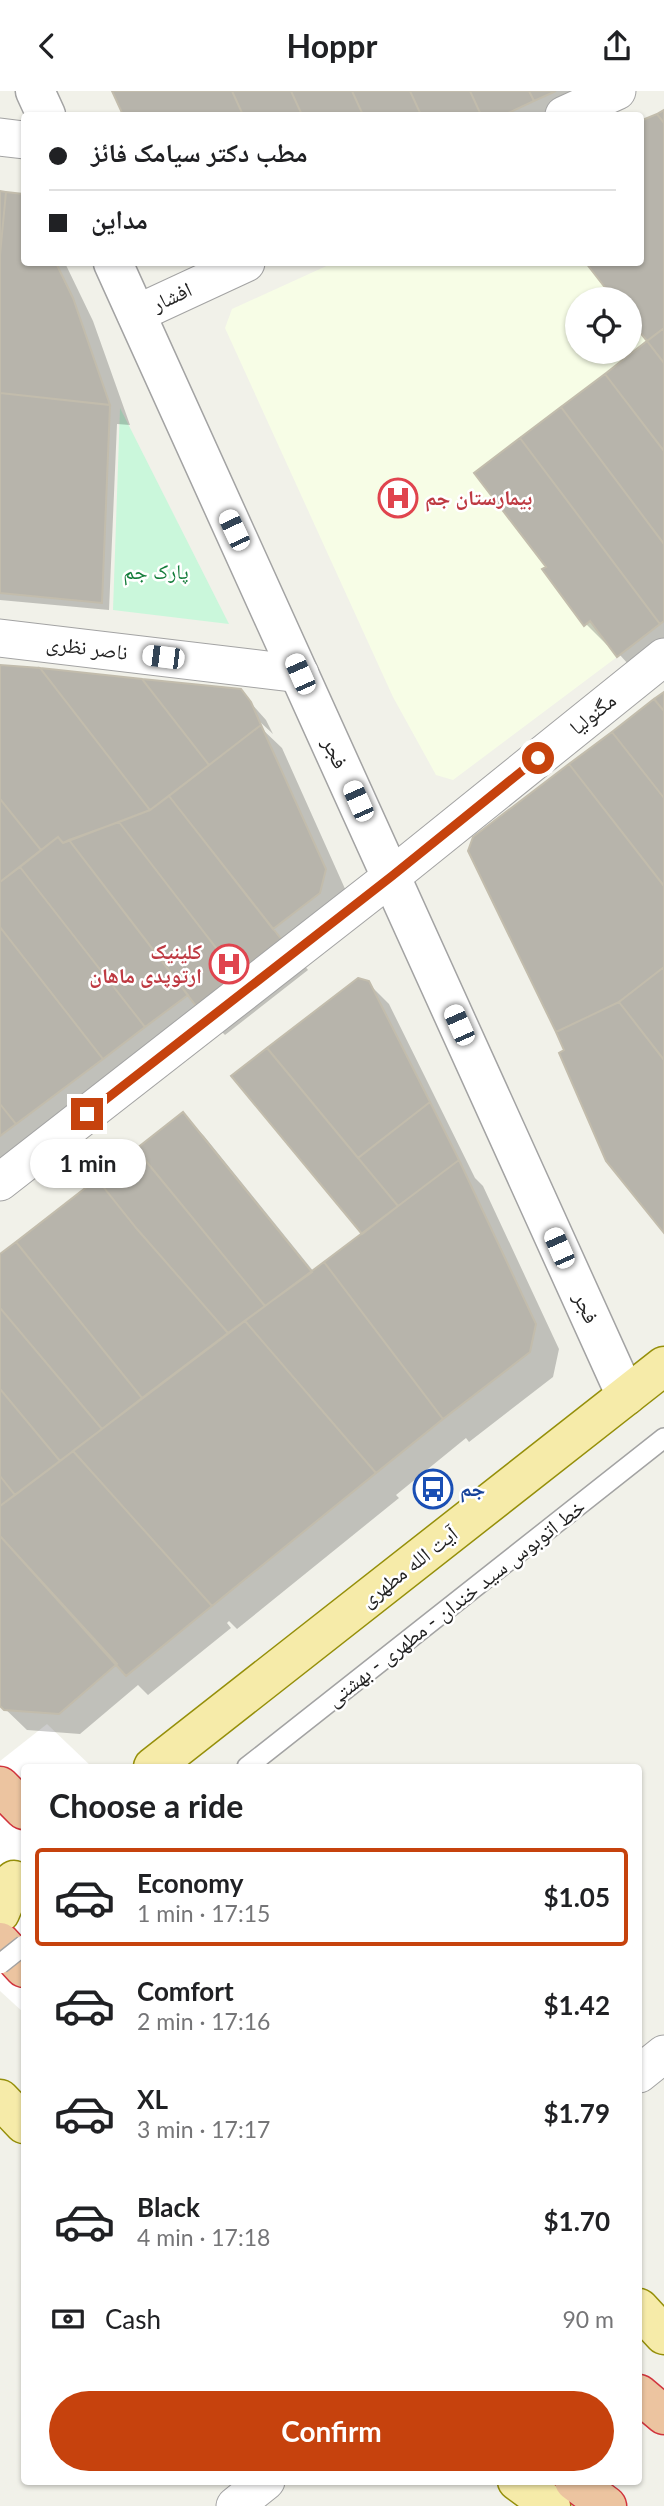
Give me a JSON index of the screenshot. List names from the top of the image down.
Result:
{
  "streets": {
    "main road": ["آیت الله مطهری"],
    "street": [
      "افشار",
      "ناصر نظری",
      "مگنولیا",
      "فجر"
    ],
    "lane": ["خط اتوبوس سید خندان - مطهری - بهشتی"]
  },
  "crossings": [
    ["افشار", "فجر"],
    ["ناصر نظری", "فجر"],
    ["مگنولیا", "فجر"],
    ["فجر", "آیت الله مطهری"]
  ],
  "parks": ["پارک جم"],
  "places": {
    "hospital": ["بیمارستان جم", "کلینیک ارتوپدی ماهان"],
    "bus stop": ["جم"]
  },
  "page": {
    "header": "Hoppr",
    "banner": ["مطب دکتر سیامک فائز", "مداین"],
    "bubble": "1 min",
    "heading": "Choose a ride",
    "list": [
      {
        "name": "Economy",
        "note": "1 min · 17:15",
        "value": "$1.05"
      },
      {
        "name": "Comfort",
        "note": "2 min · 17:16",
        "value": "$1.42"
      },
      {
        "name": "XL",
        "note": "3 min · 17:17",
        "value": "$1.79"
      },
      {
        "name": "Black",
        "note": "4 min · 17:18",
        "value": "$1.70"
      }
    ],
    "pay": ["Cash", "90 m"],
    "buttons": "Confirm"
  }
}
